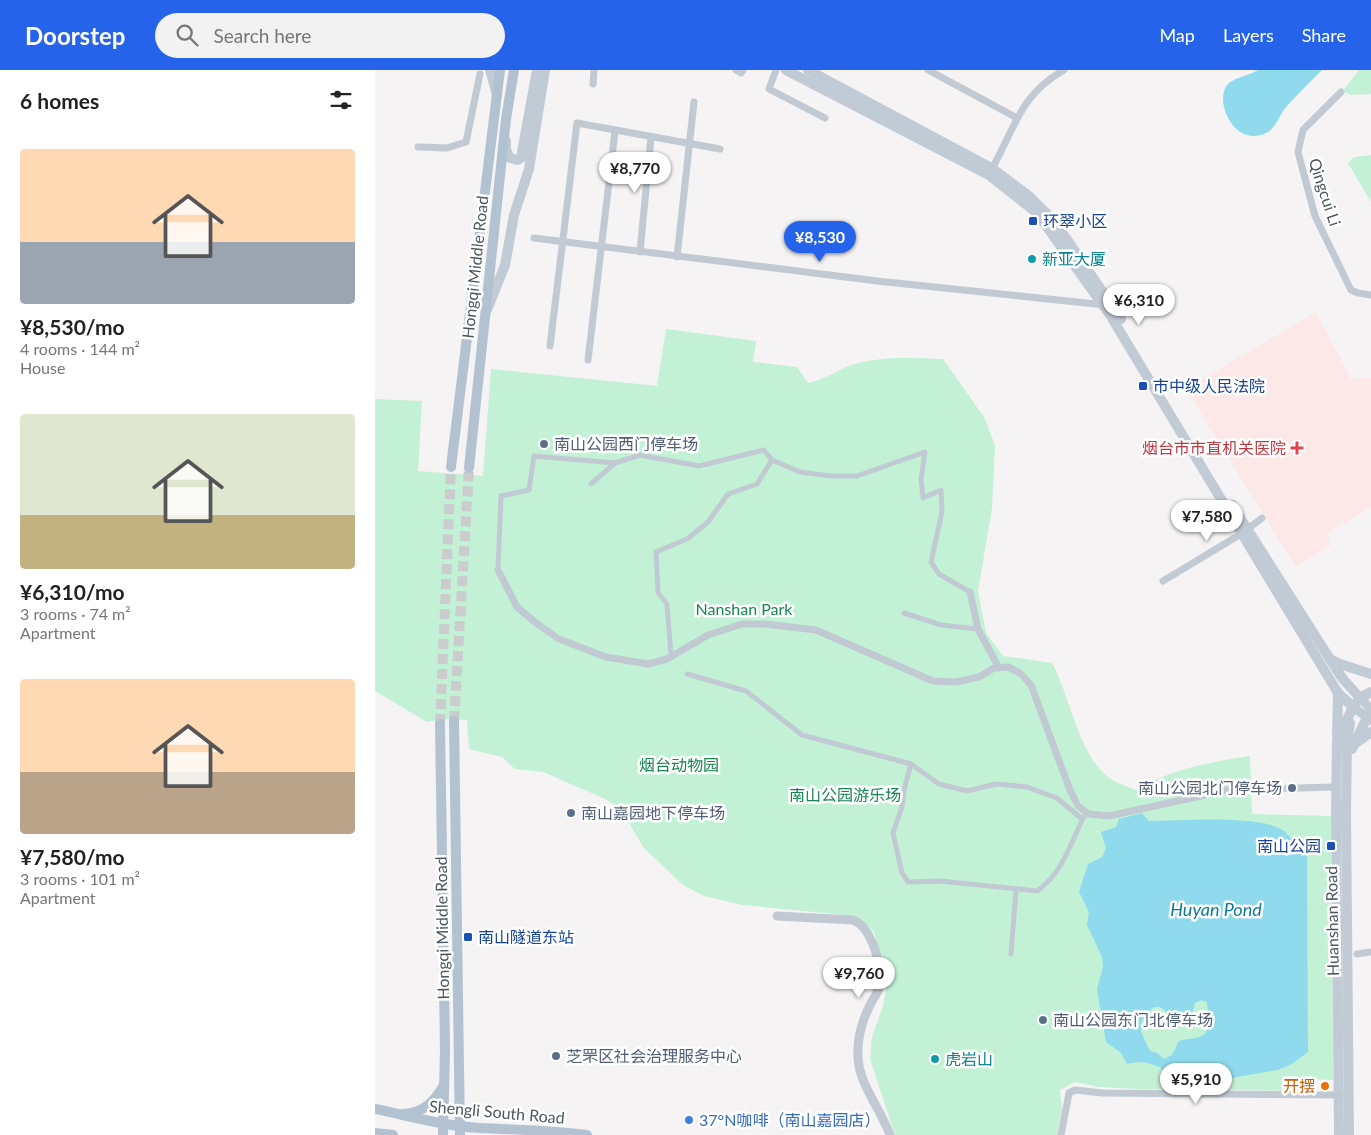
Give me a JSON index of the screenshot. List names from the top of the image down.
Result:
{
  "streets": {
    "main road": ["Hongqi Middle Road", "Huanshan Road", "Shengli South Road"],
    "street": ["Qingcui Li"]
  },
  "crossings": [
    ["Hongqi Middle Road", "Shengli South Road"]
  ],
  "water": ["Huyan Pond"],
  "parks": ["Nanshan Park", "烟台动物园", "南山公园游乐场"],
  "places": {
    "transit": [
      "环翠小区",
      "市中级人民法院",
      "南山公园",
      "南山隧道东站"
    ],
    "other": [
      "新亚大厦",
      "南山公园西门停车场",
      "南山公园北门停车场",
      "南山嘉园地下停车场",
      "南山公园东门北停车场",
      "芝罘区社会治理服务中心",
      "虎岩山",
      "开摆",
      "37°N咖啡（南山嘉园店）"
    ],
    "health": ["烟台市市直机关医院"]
  },
  "page": {
    "header": "Doorstep",
    "search": "Search here",
    "nav": ["Map", "Layers", "Share"],
    "heading": "6 homes",
    "list": [
      {
        "name": "¥8,530/mo",
        "note": "4 rooms · 144 m² · House"
      },
      {
        "name": "¥6,310/mo",
        "note": "3 rooms · 74 m² · Apartment"
      },
      {
        "name": "¥7,580/mo",
        "note": "3 rooms · 101 m² · Apartment"
      }
    ],
    "price": [
      "¥8,770",
      "¥8,530",
      "¥6,310",
      "¥7,580",
      "¥9,760",
      "¥5,910"
    ]
  }
}
